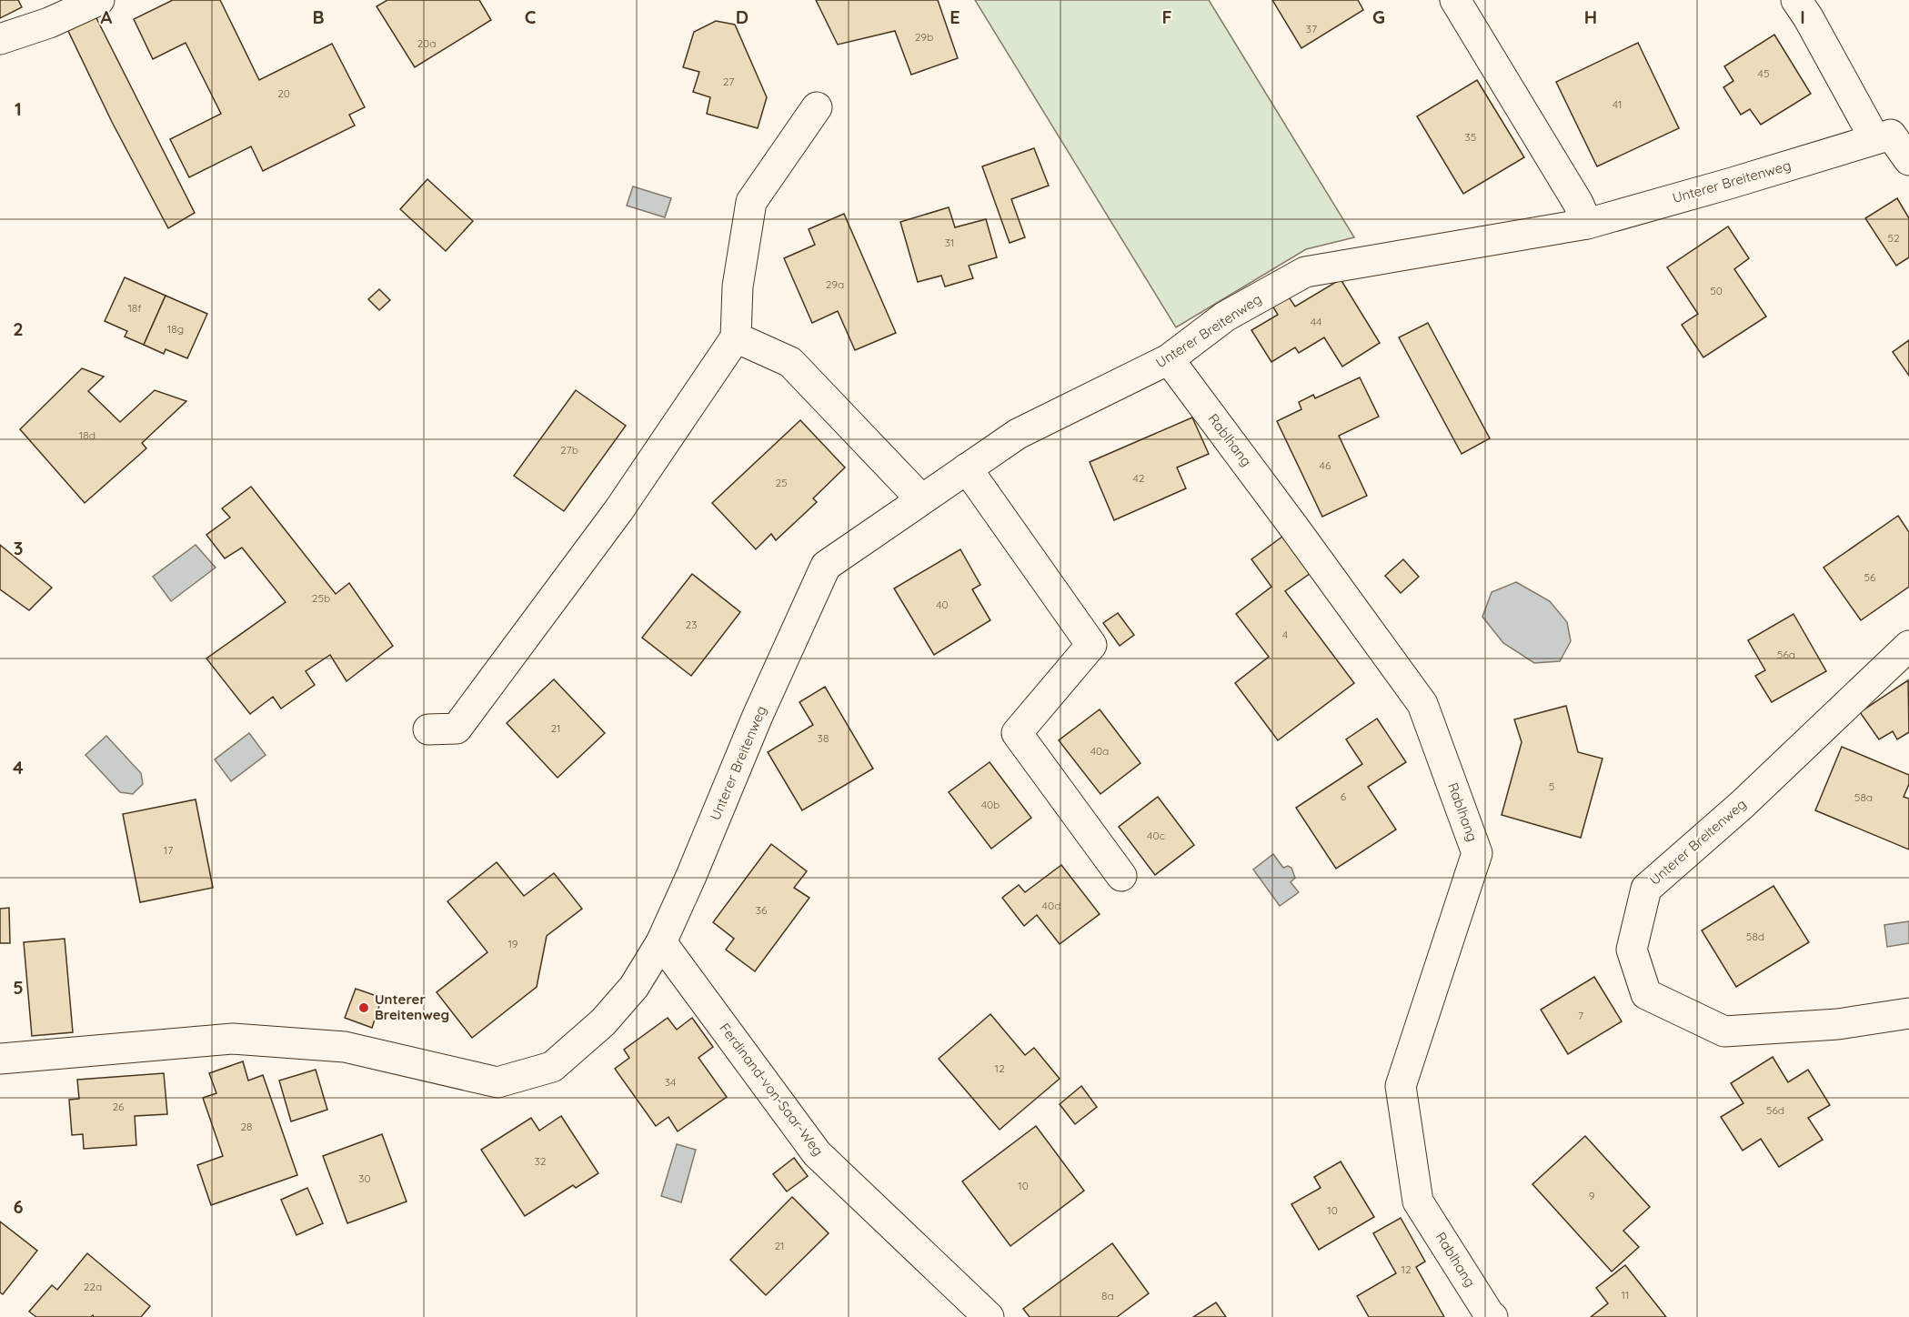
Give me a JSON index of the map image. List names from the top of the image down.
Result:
{
  "streets": {
    "street": ["Unterer Breitenweg", "Rablhang", "Ferdinand-von-Saar-Weg"]
  },
  "crossings": [
    ["Unterer Breitenweg", "Rablhang"],
    ["Unterer Breitenweg", "Ferdinand-von-Saar-Weg"]
  ],
  "places": ["Unterer Breitenweg"],
  "house_numbers": [
    "37",
    "29b",
    "20a",
    "45",
    "27",
    "20",
    "41",
    "35",
    "52",
    "31",
    "29a",
    "50",
    "18f",
    "44",
    "18g",
    "18d",
    "27b",
    "46",
    "42",
    "25",
    "56",
    "25b",
    "40",
    "23",
    "4",
    "56a",
    "21",
    "38",
    "40a",
    "5",
    "6",
    "58a",
    "40b",
    "40c",
    "17",
    "40d",
    "36",
    "58d",
    "19",
    "7",
    "12",
    "34",
    "26",
    "56d",
    "28",
    "32",
    "30",
    "10",
    "9",
    "10",
    "21",
    "12",
    "22a",
    "11",
    "8a"
  ],
  "grid": {
    "columns": [
      "A",
      "B",
      "C",
      "D",
      "E",
      "F",
      "G",
      "H",
      "I"
    ],
    "rows": [
      "1",
      "2",
      "3",
      "4",
      "5",
      "6"
    ]
  }
}
